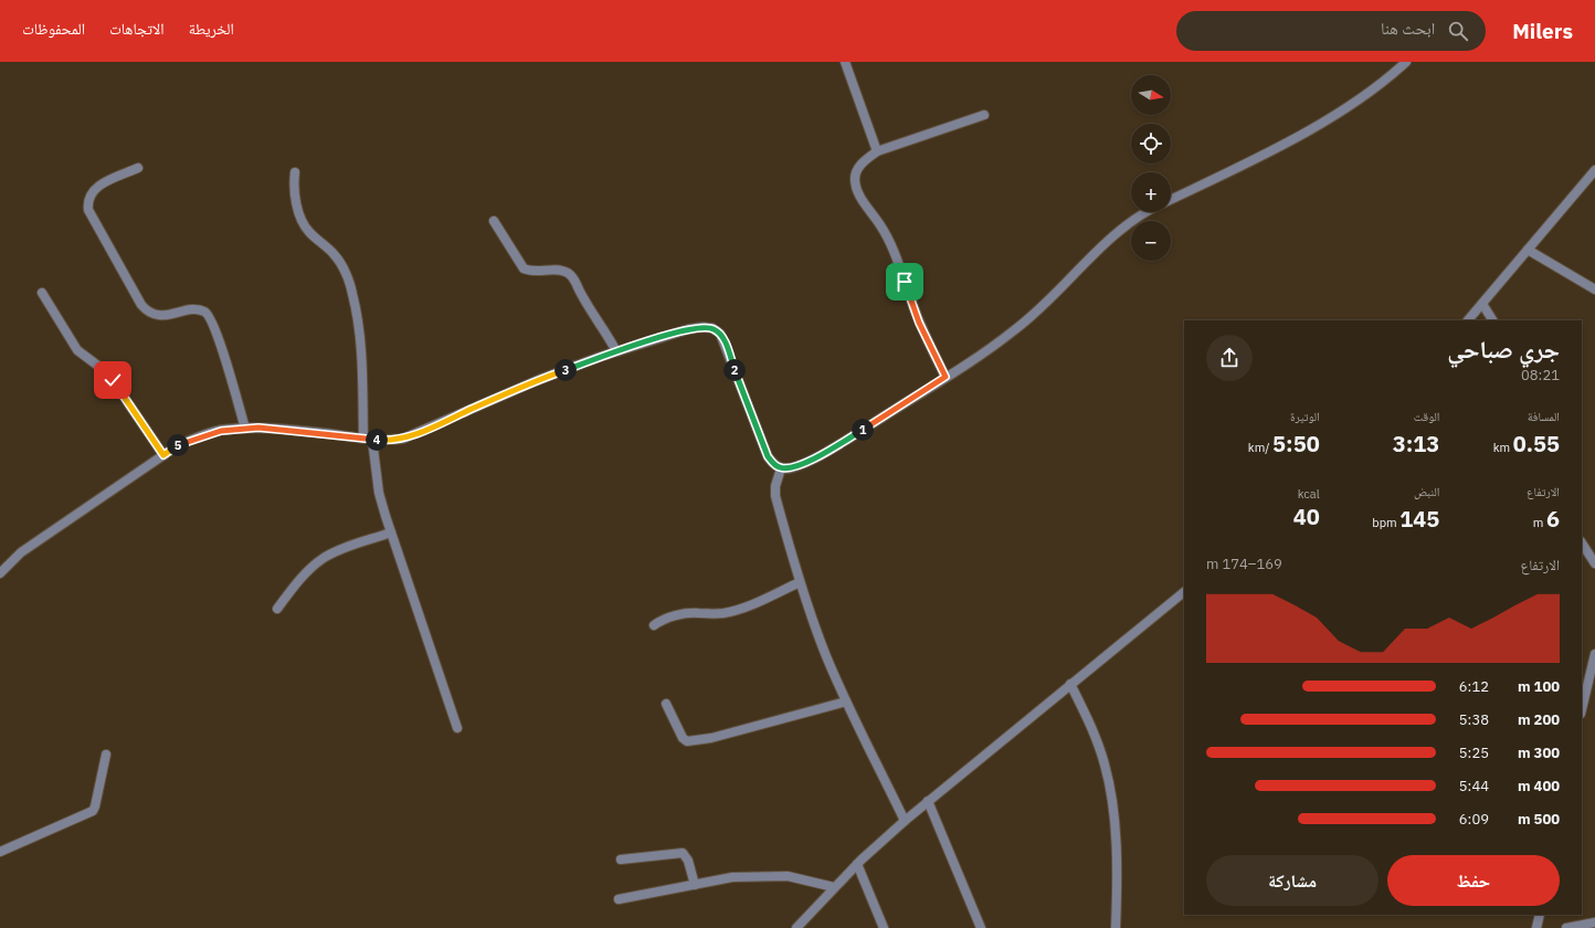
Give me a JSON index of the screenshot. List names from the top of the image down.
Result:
{
  "north": "right",
  "page": {
    "header": "Milers",
    "search": "ابحث هنا",
    "nav": ["الخريطة", "الاتجاهات", "المحفوظات"],
    "map_buttons": ["+", "−"],
    "heading": ["جري صباحي", "08:21"],
    "pins": [
      "2",
      "3",
      "1",
      "4",
      "5"
    ],
    "stats": [
      ["المسافة", "0.55 km"],
      ["الوقت", "3:13"],
      ["الوتيرة", "5:50 /km"],
      ["الارتفاع", "6 m"],
      ["النبض", "145 bpm"],
      ["kcal", "40"]
    ],
    "chart": ["الارتفاع", "169–174 m"],
    "list": [
      {
        "name": "100 m",
        "note": "6:12"
      },
      {
        "name": "200 m",
        "note": "5:38"
      },
      {
        "name": "300 m",
        "note": "5:25"
      },
      {
        "name": "400 m",
        "note": "5:44"
      },
      {
        "name": "500 m",
        "note": "6:09"
      }
    ],
    "buttons": ["حفظ", "مشاركة"]
  }
}
